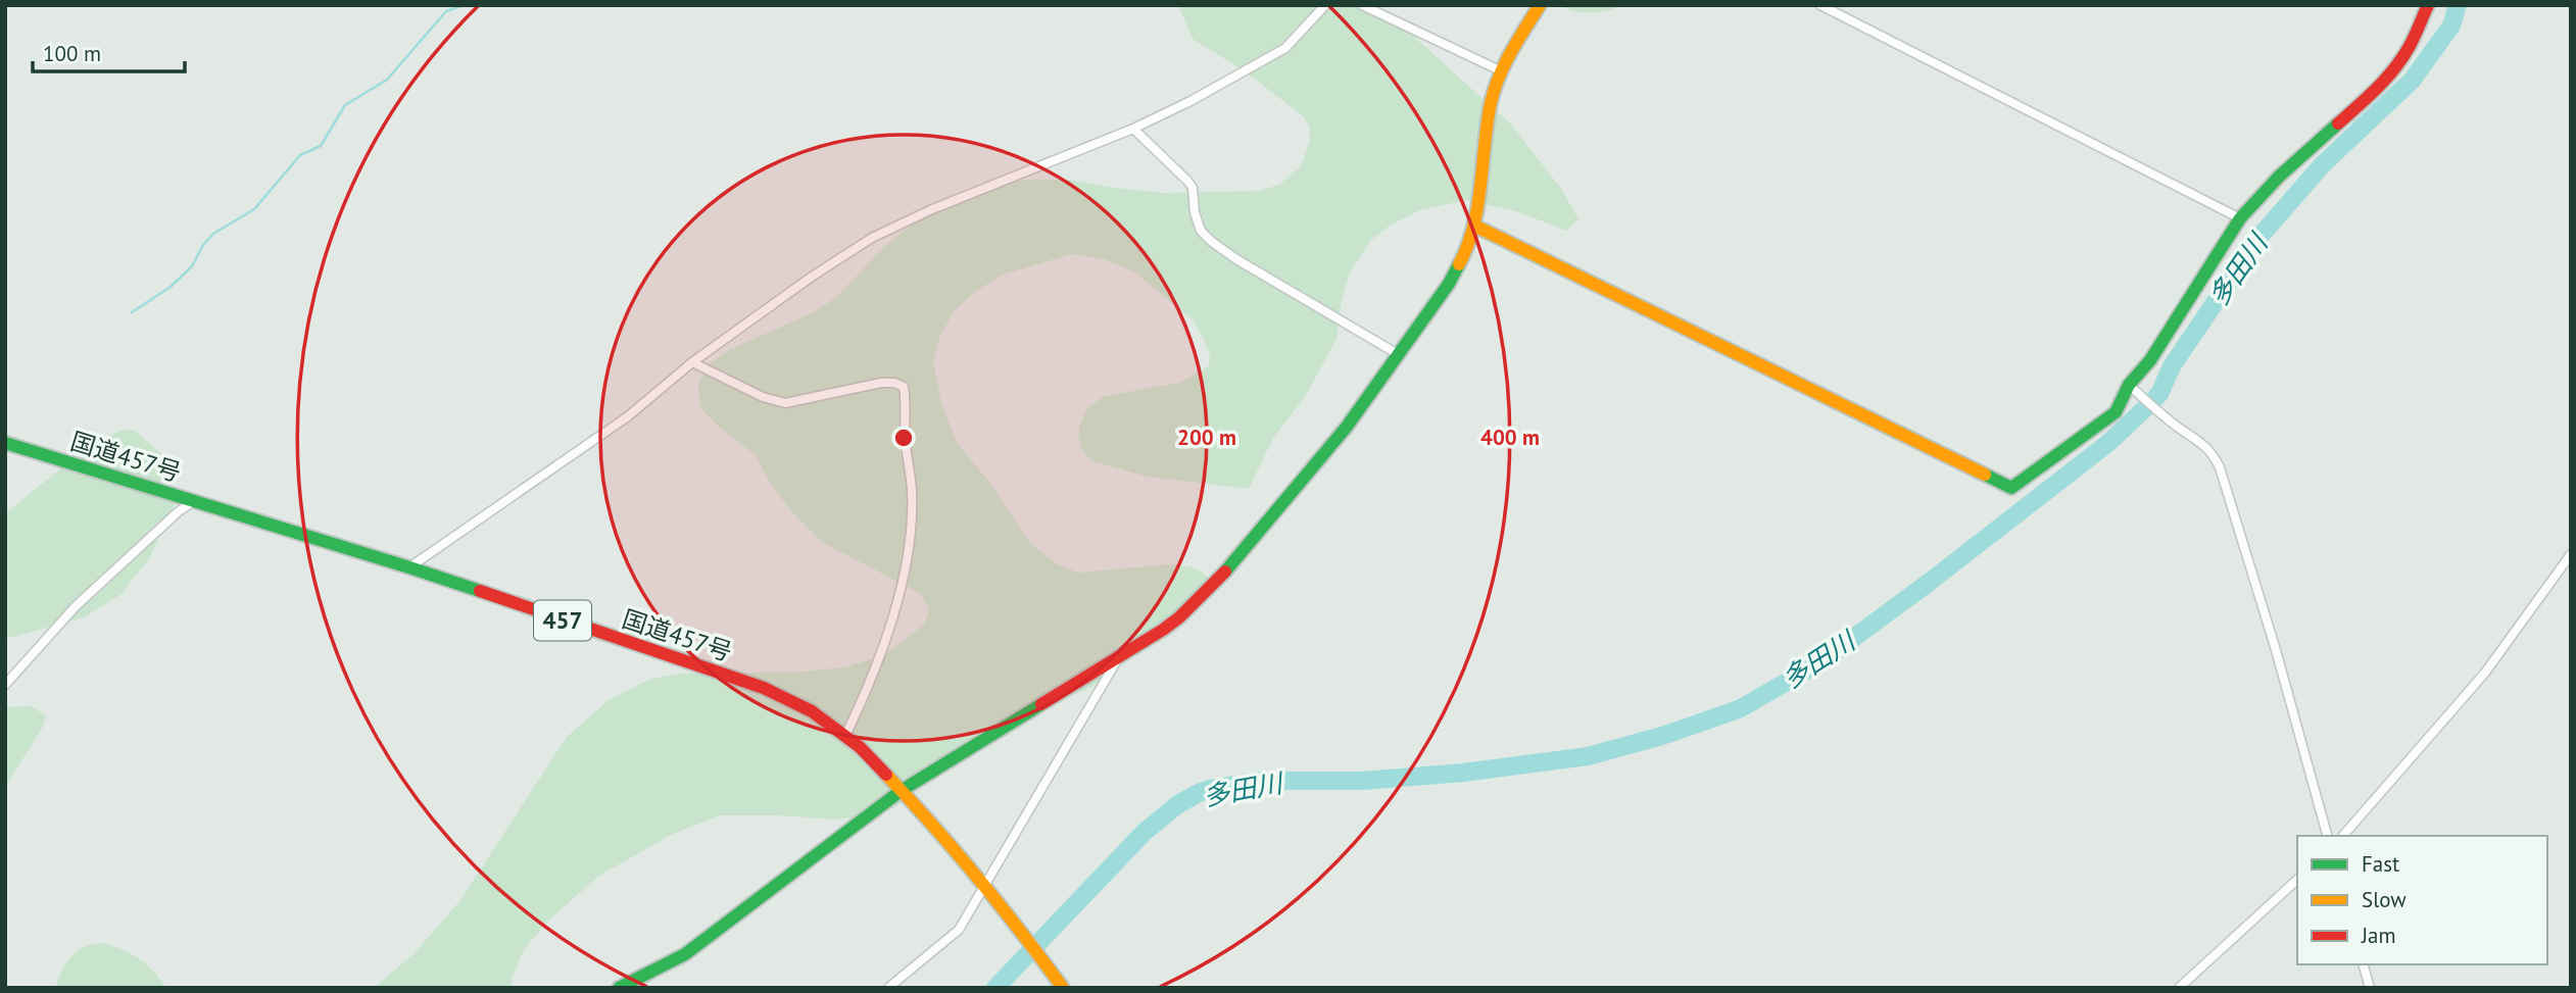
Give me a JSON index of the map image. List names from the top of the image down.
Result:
{
  "streets": {
    "main road": ["国道457号", "457"]
  },
  "water": ["多田川"],
  "legend": ["Fast", "Slow", "Jam"],
  "scale_bar": "100 m",
  "rings": ["200 m", "400 m"]
}
